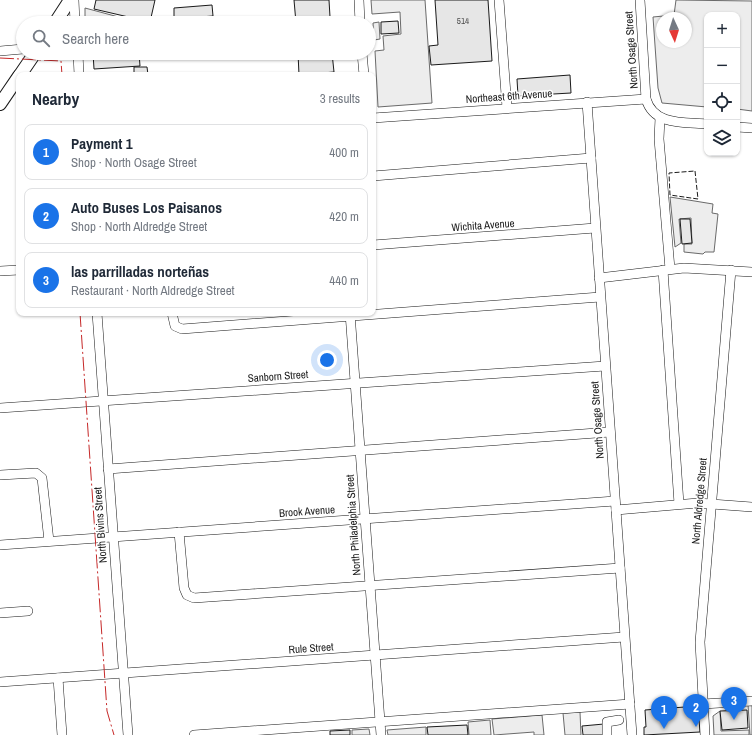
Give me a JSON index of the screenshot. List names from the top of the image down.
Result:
{
  "streets": {
    "street": [
      "North Osage Street",
      "Northeast 6th Avenue",
      "Wichita Avenue",
      "Sanborn Street",
      "North Aldredge Street",
      "Brook Avenue",
      "North Bivins Street",
      "North Philadelphia Street",
      "Rule Street"
    ]
  },
  "crossings": [
    ["North Osage Street", "Northeast 6th Avenue"],
    ["North Osage Street", "Wichita Avenue"],
    ["North Osage Street", "Sanborn Street"],
    ["North Osage Street", "Brook Avenue"],
    ["North Osage Street", "Rule Street"],
    ["Sanborn Street", "North Bivins Street"],
    ["Sanborn Street", "North Philadelphia Street"],
    ["North Aldredge Street", "Brook Avenue"],
    ["Brook Avenue", "North Bivins Street"],
    ["Brook Avenue", "North Philadelphia Street"],
    ["North Bivins Street", "Rule Street"],
    ["North Philadelphia Street", "Rule Street"]
  ],
  "house_numbers": ["514"],
  "north": "bottom",
  "page": {
    "map_buttons": ["+", "−"],
    "search": "Search here",
    "heading": ["Nearby", "3 results"],
    "list": [
      {
        "mark": "1",
        "name": "Payment 1",
        "note": "Shop · North Osage Street",
        "value": "400 m"
      },
      {
        "mark": "2",
        "name": "Auto Buses Los Paisanos",
        "note": "Shop · North Aldredge Street",
        "value": "420 m"
      },
      {
        "mark": "3",
        "name": "las parrilladas norteñas",
        "note": "Restaurant · North Aldredge Street",
        "value": "440 m"
      }
    ],
    "pins": ["3", "2", "1"]
  }
}
